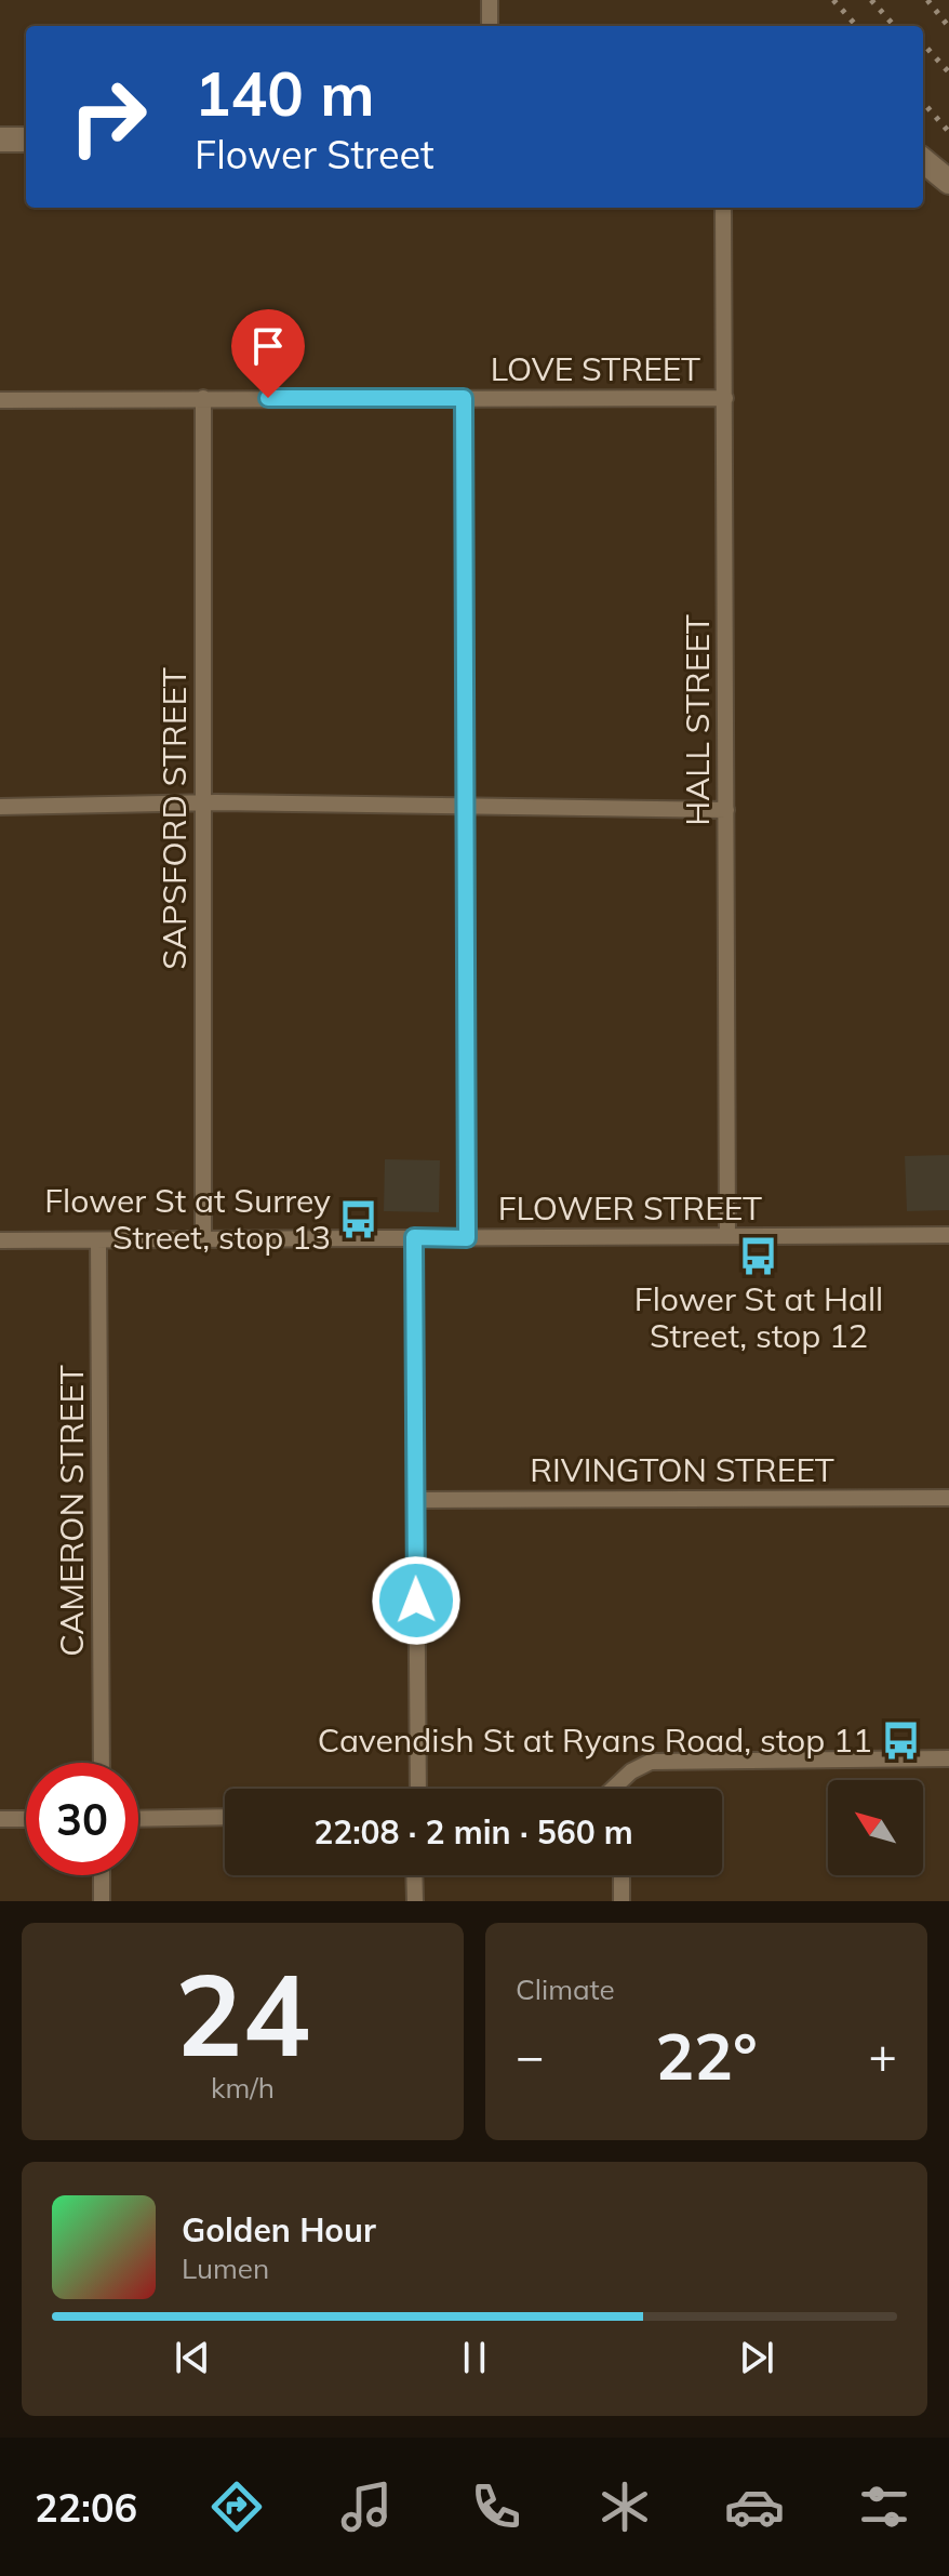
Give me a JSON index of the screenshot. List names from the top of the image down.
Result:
{
  "streets": {
    "street": [
      "LOVE STREET",
      "HALL STREET",
      "SAPSFORD STREET",
      "FLOWER STREET",
      "RIVINGTON STREET",
      "CAMERON STREET"
    ]
  },
  "crossings": [
    ["LOVE STREET", "HALL STREET"],
    ["LOVE STREET", "SAPSFORD STREET"],
    ["HALL STREET", "FLOWER STREET"],
    ["SAPSFORD STREET", "FLOWER STREET"],
    ["FLOWER STREET", "CAMERON STREET"]
  ],
  "places": {
    "bus stop": ["Flower St at Surrey Street, stop 13", "Flower St at Hall Street, stop 12", "Cavendish St at Ryans Road, stop 11"]
  },
  "north": "top left",
  "page": {
    "turn": ["140 m", "Flower Street"],
    "limit": "30",
    "trip": "22:08 · 2 min · 560 m",
    "tile": [
      ["24", "km/h"],
      "Climate"
    ],
    "heat": ["−", "22°", "+"],
    "song": ["Golden Hour", "Lumen"],
    "tabs": "22:06"
  }
}
